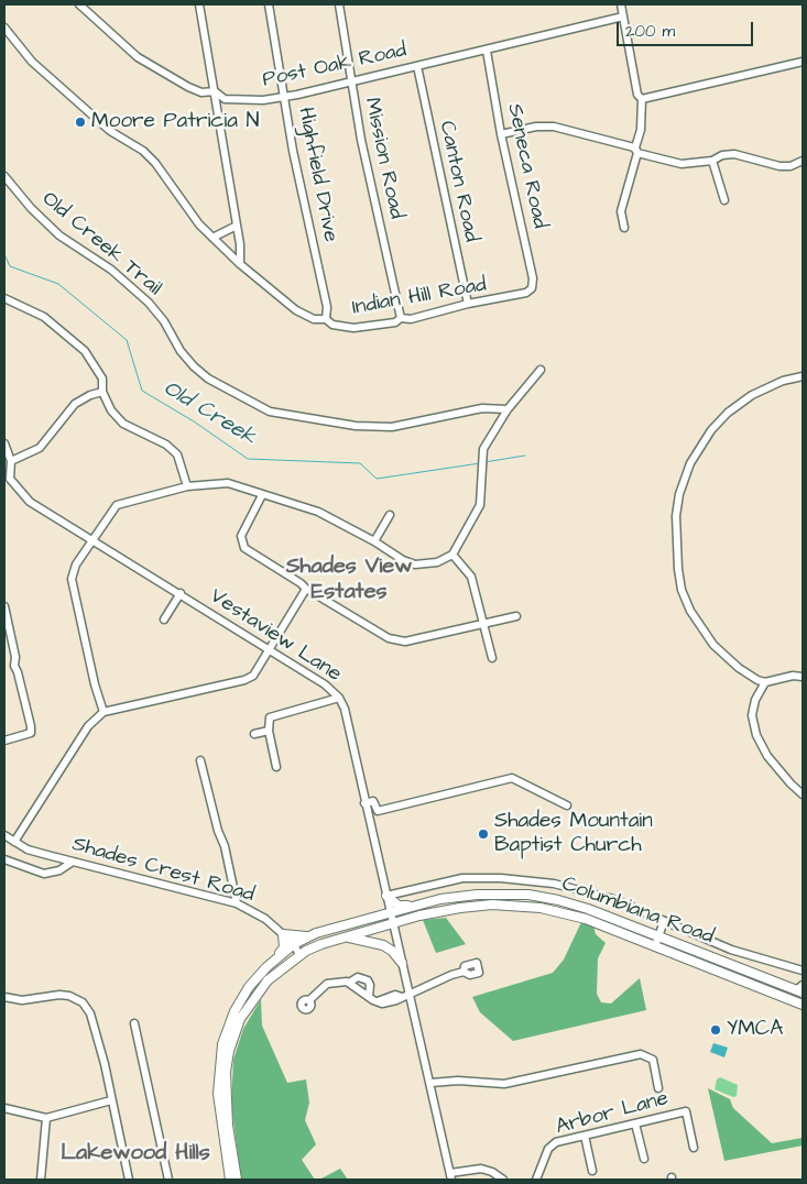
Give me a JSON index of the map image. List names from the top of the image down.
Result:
{
  "streets": {
    "main road": ["Columbiana Road"],
    "street": [
      "Post Oak Road",
      "Mission Road",
      "Seneca Road",
      "Highfield Drive",
      "Canton Road",
      "Old Creek Trail",
      "Indian Hill Road",
      "Vestaview Lane",
      "Shades Crest Road",
      "Arbor Lane"
    ]
  },
  "crossings": [
    ["Post Oak Road", "Mission Road"],
    ["Post Oak Road", "Seneca Road"],
    ["Post Oak Road", "Highfield Drive"],
    ["Post Oak Road", "Canton Road"],
    ["Mission Road", "Indian Hill Road"],
    ["Seneca Road", "Indian Hill Road"],
    ["Highfield Drive", "Indian Hill Road"],
    ["Canton Road", "Indian Hill Road"],
    ["Vestaview Lane", "Columbiana Road"],
    ["Shades Crest Road", "Columbiana Road"]
  ],
  "districts": ["Shades View Estates", "Lakewood Hills"],
  "water": ["Old Creek"],
  "places": ["Moore Patricia N", "Shades Mountain Baptist Church", "YMCA"],
  "scale_bar": "200 m"
}
